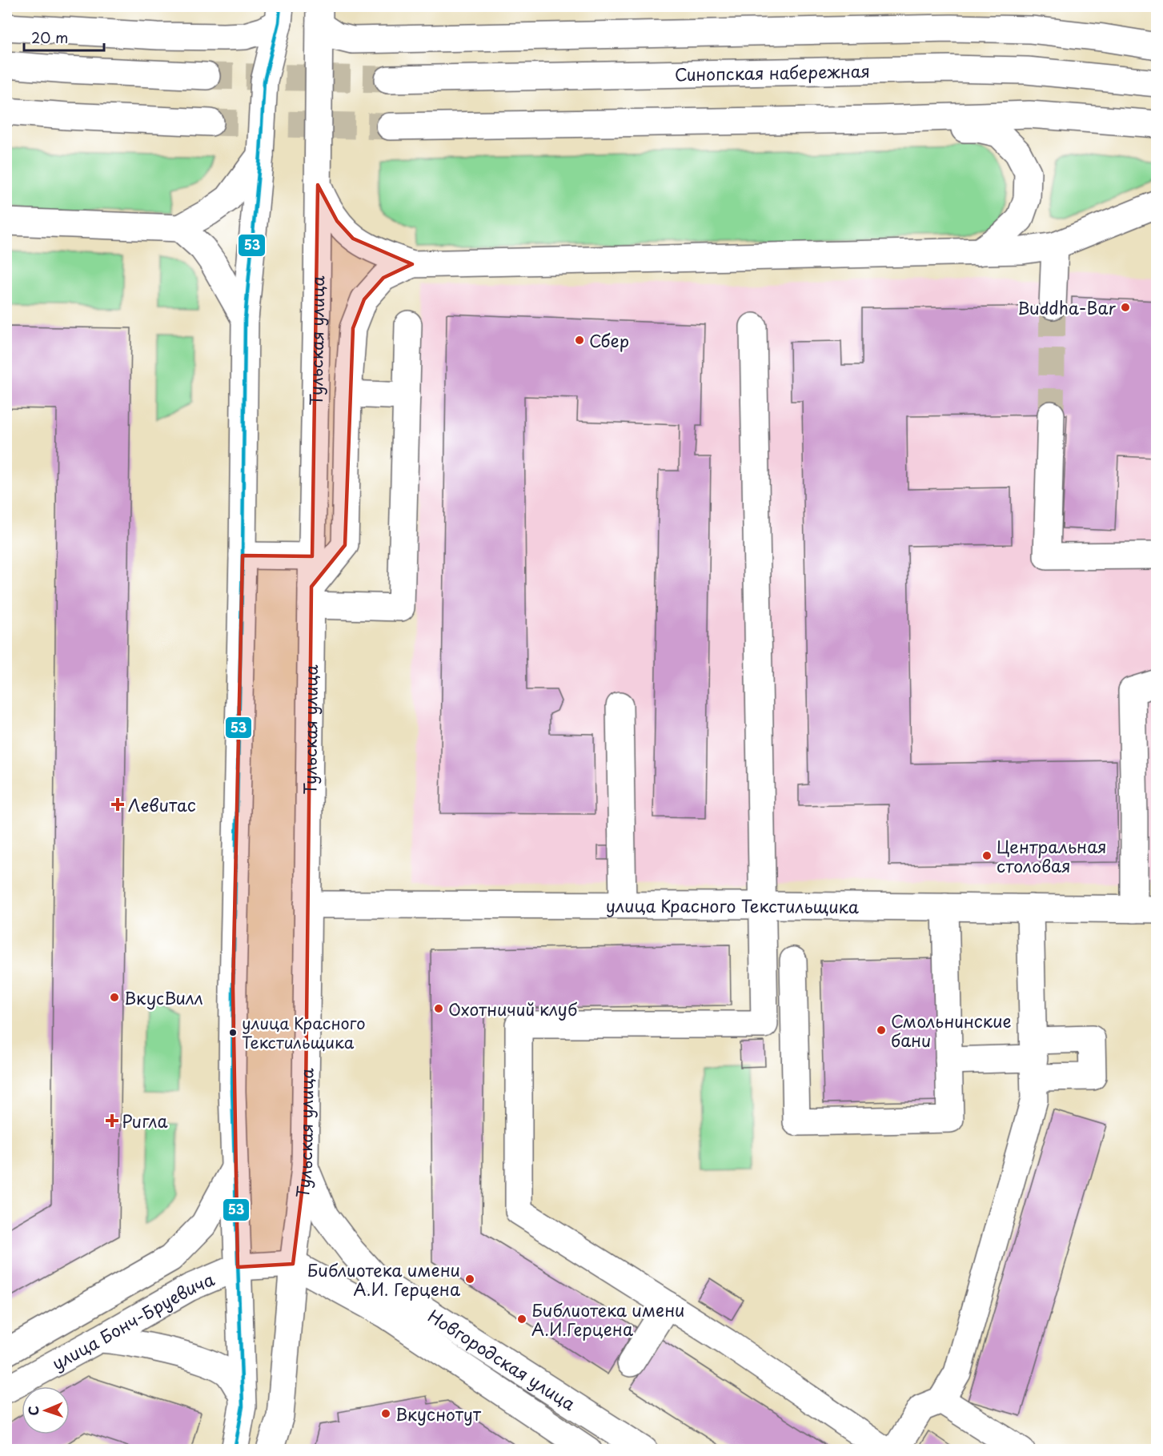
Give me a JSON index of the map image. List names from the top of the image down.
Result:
{
  "streets": {
    "main road": [
      "Синопская набережная",
      "Тульская улица",
      "улица Красного Текстильщика",
      "улица Бонч-Бруевича",
      "Новгородская улица"
    ]
  },
  "crossings": [
    ["Тульская улица", "улица Красного Текстильщика"],
    ["Тульская улица", "улица Бонч-Бруевича"],
    ["Тульская улица", "Новгородская улица"],
    ["улица Бонч-Бруевича", "Новгородская улица"]
  ],
  "places": {
    "other": [
      "Buddha-Bar",
      "Сбер",
      "Центральная столовая",
      "ВкусВилл",
      "Охотничий клуб",
      "Смольнинские бани",
      "улица Красного Текстильщика",
      "Библиотека имени А.И. Герцена",
      "Библиотека имени А.И.Герцена",
      "Вкуснотут"
    ],
    "health": ["Левитас", "Ригла"]
  },
  "lines": ["transit line 53"],
  "scale_bar": "20 m",
  "north": "left"
}
